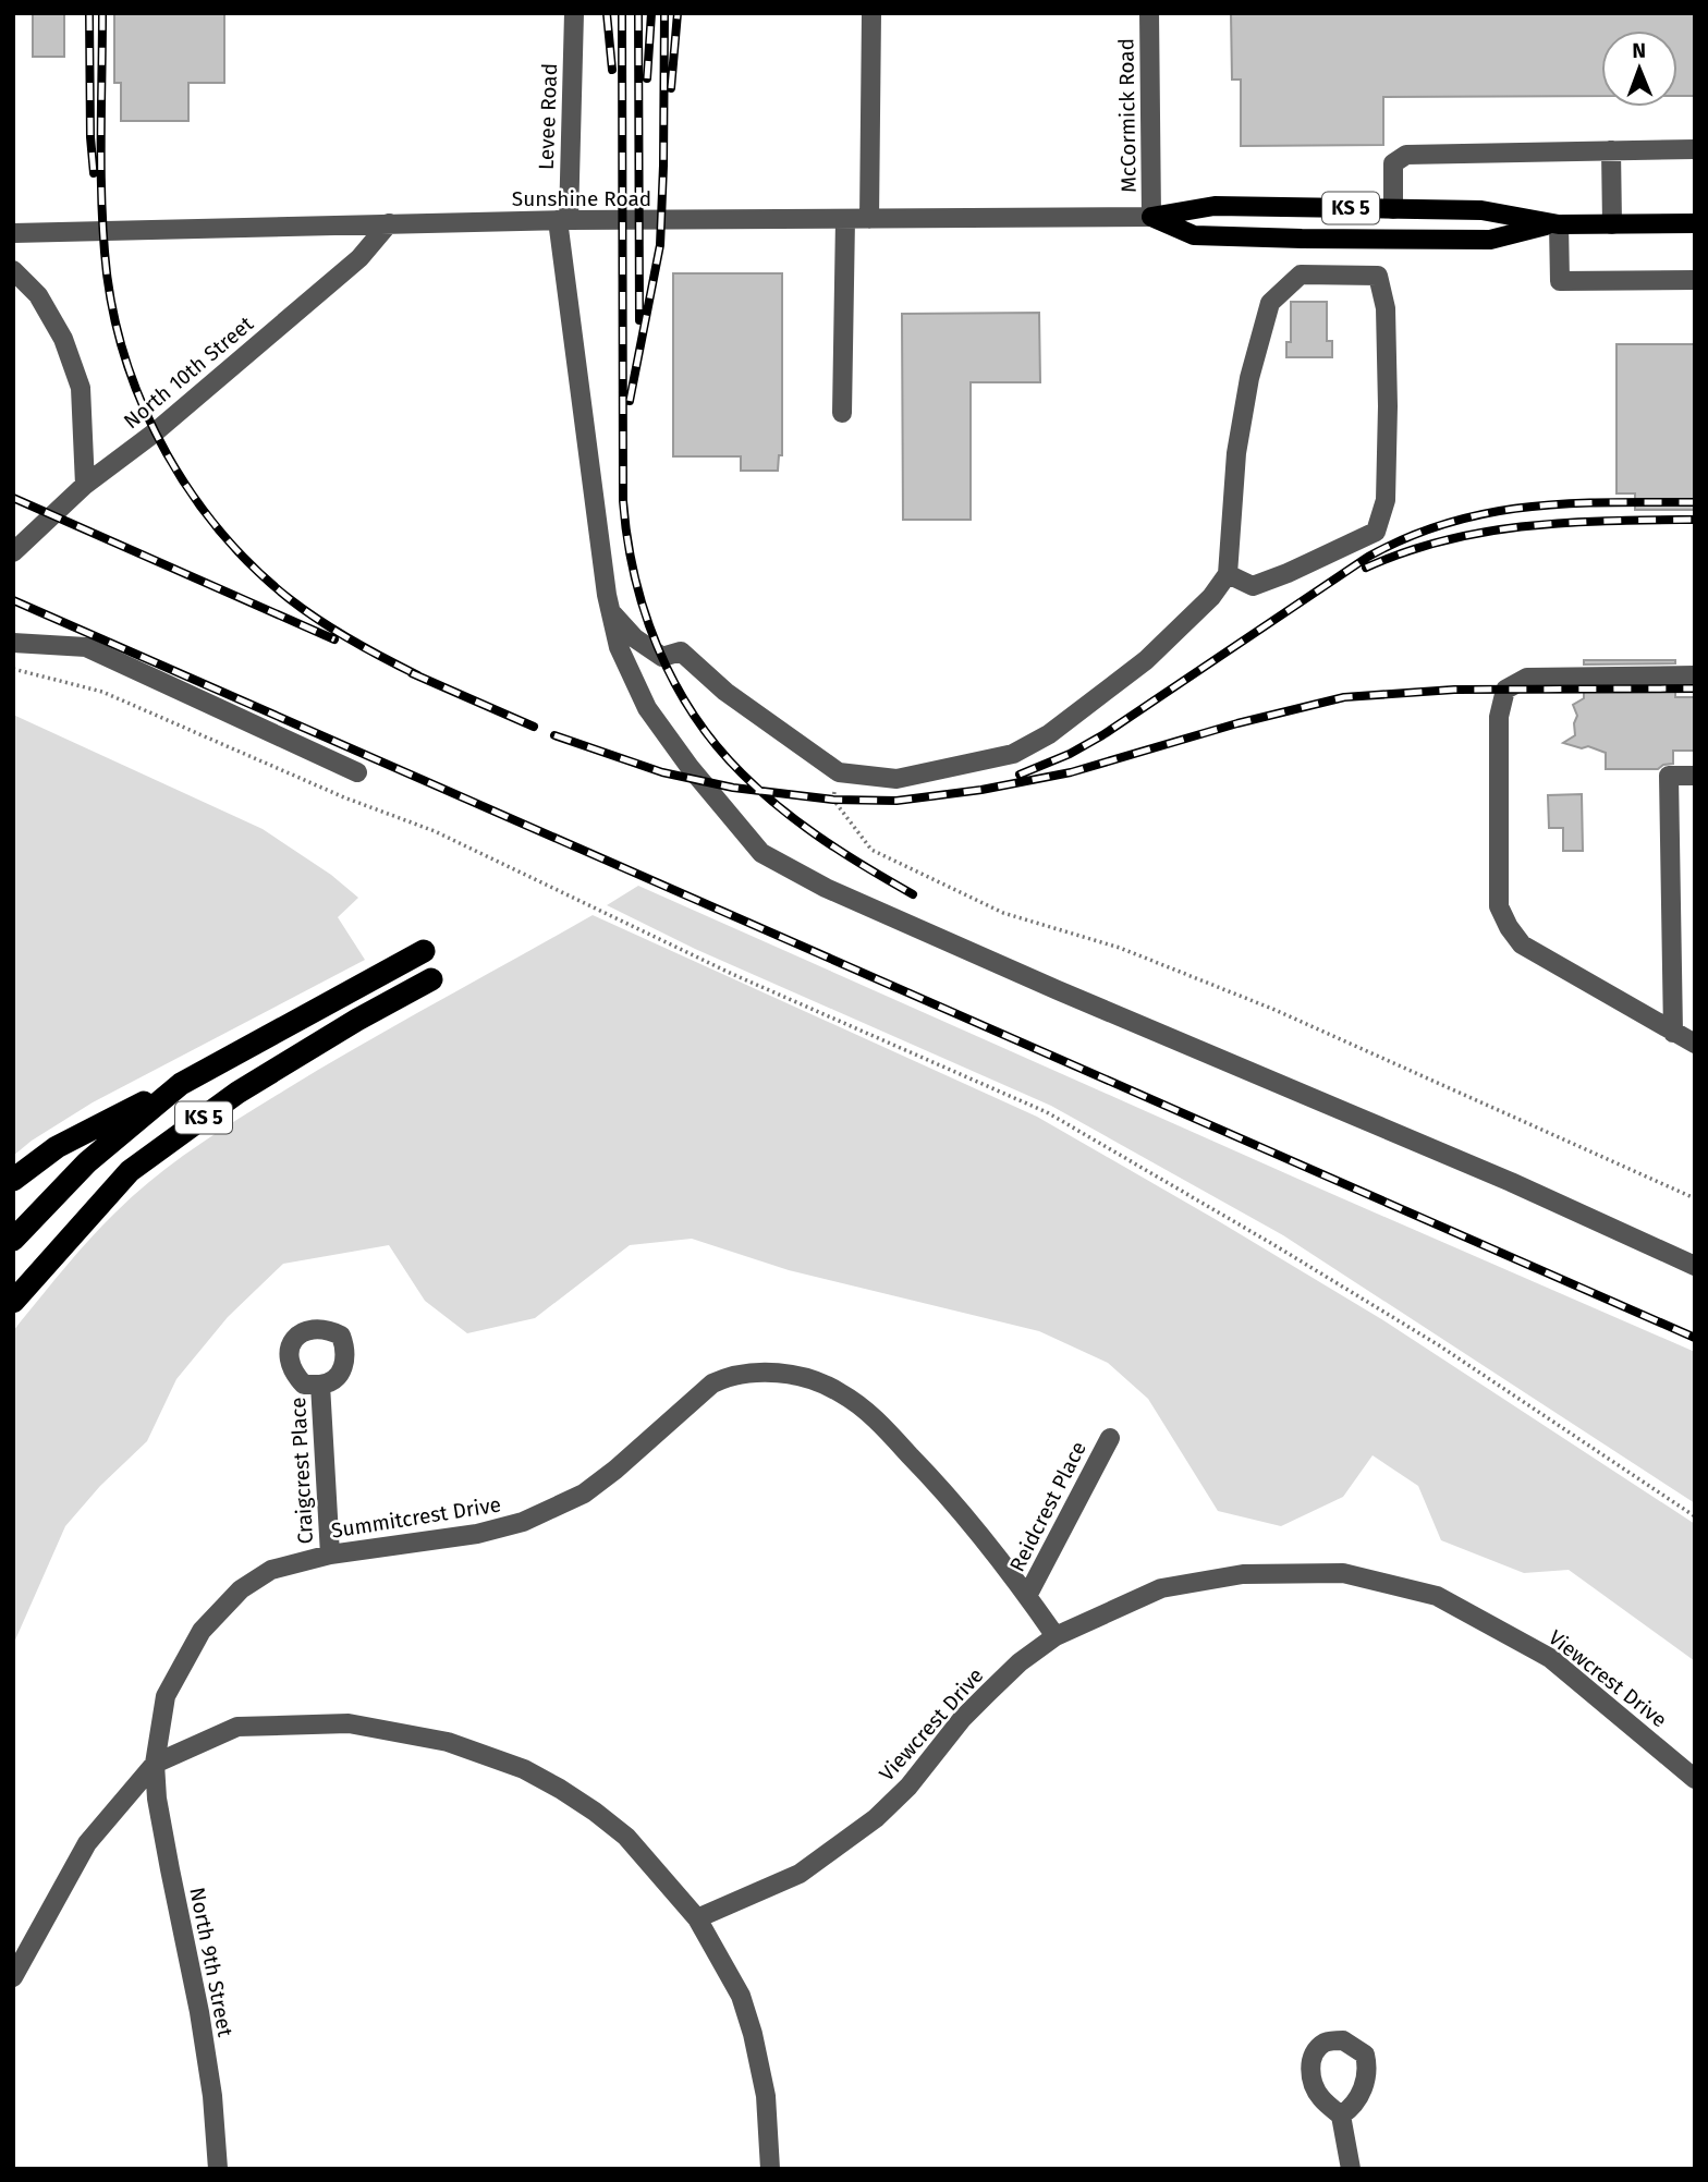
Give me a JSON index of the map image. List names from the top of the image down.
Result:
{
  "streets": {
    "highway": ["KS 5"],
    "main road": ["Sunshine Road"],
    "street": [
      "McCormick Road",
      "Levee Road",
      "North 10th Street",
      "Craigcrest Place",
      "Reidcrest Place",
      "Summitcrest Drive",
      "Viewcrest Drive",
      "North 9th Street"
    ]
  },
  "crossings": [
    ["McCormick Road", "Sunshine Road"],
    ["Levee Road", "Sunshine Road"],
    ["Sunshine Road", "North 10th Street"],
    ["Craigcrest Place", "Summitcrest Drive"],
    ["Reidcrest Place", "Summitcrest Drive"],
    ["Summitcrest Drive", "Viewcrest Drive"],
    ["Summitcrest Drive", "North 9th Street"]
  ],
  "north": "top"
}
